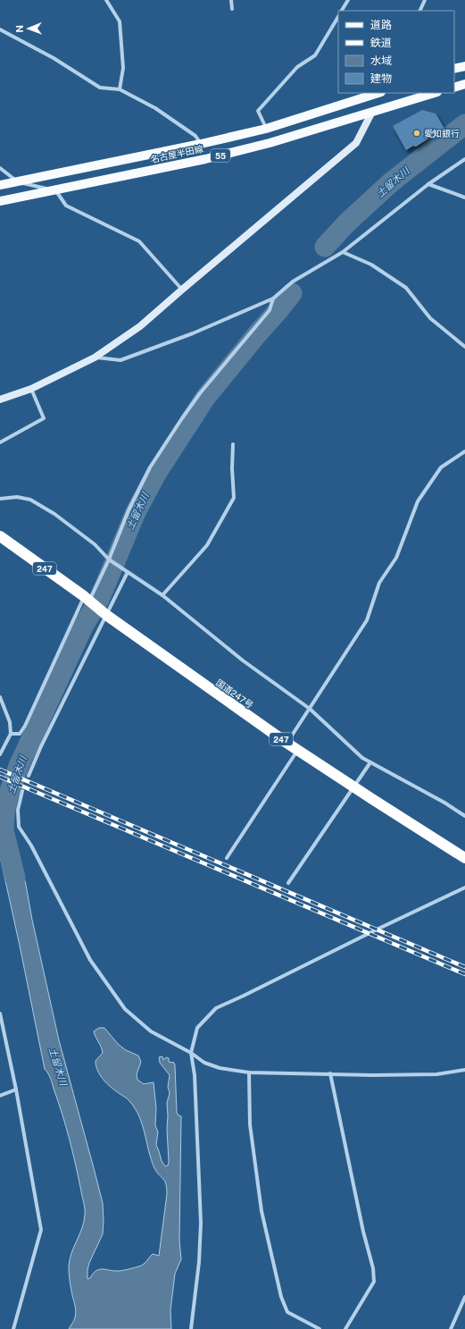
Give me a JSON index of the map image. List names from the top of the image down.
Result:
{
  "streets": {
    "highway": ["247", "国道247号"],
    "main road": ["名古屋半田線", "55"]
  },
  "water": ["土留木川"],
  "places": ["愛知銀行"],
  "legend": [
    "道路",
    "鉄道",
    "水域",
    "建物"
  ],
  "north": "left"
}
